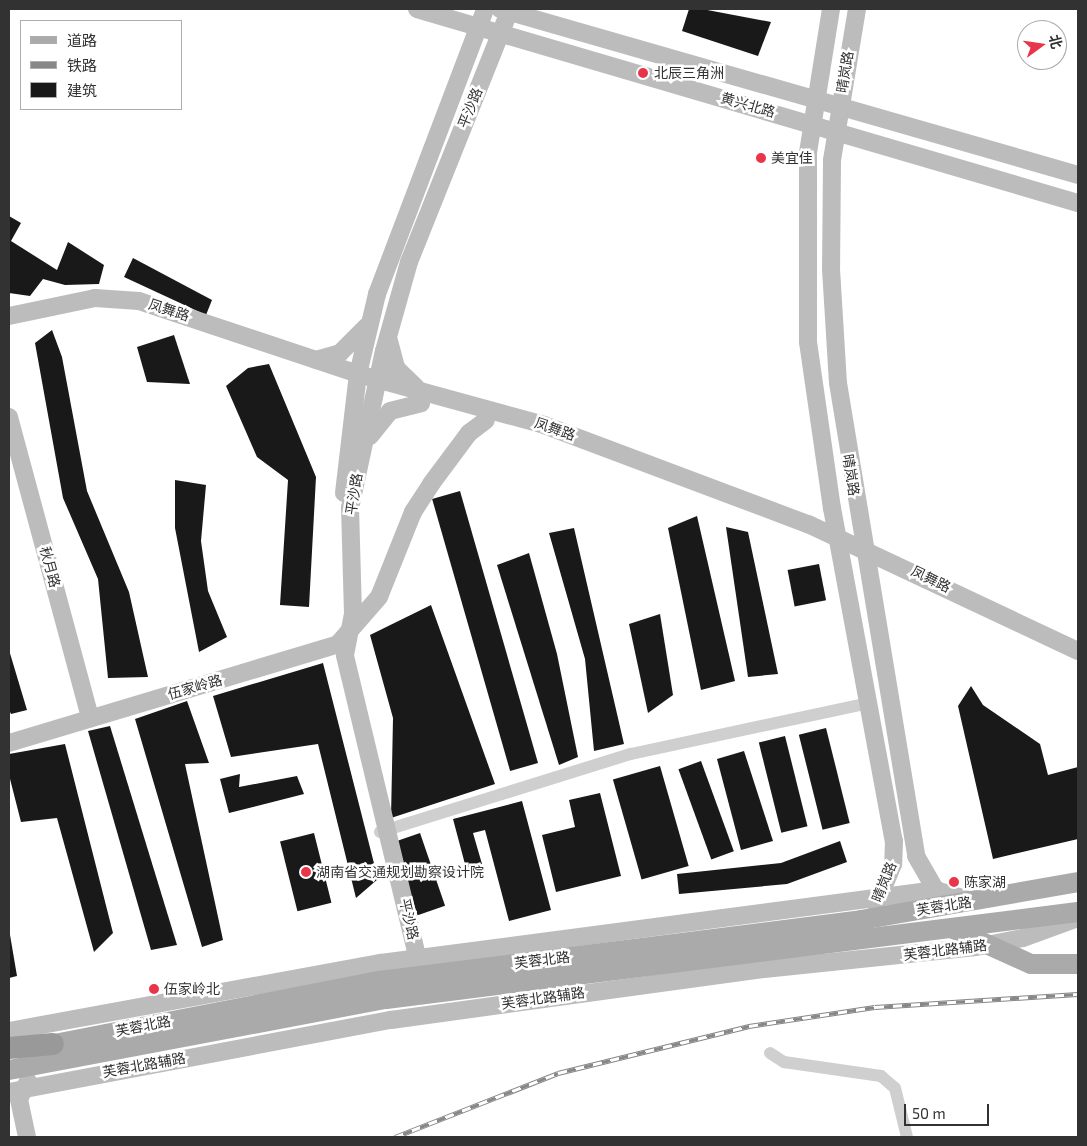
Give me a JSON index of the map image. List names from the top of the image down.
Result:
{
  "streets": {
    "main road": ["芙蓉北路"],
    "street": [
      "晴岚路",
      "黄兴北路",
      "平沙路",
      "凤舞路",
      "秋月路",
      "伍家岭路",
      "芙蓉北路辅路"
    ]
  },
  "crossings": [
    ["晴岚路", "黄兴北路"],
    ["晴岚路", "凤舞路"],
    ["晴岚路", "芙蓉北路"],
    ["黄兴北路", "平沙路"],
    ["平沙路", "凤舞路"],
    ["平沙路", "伍家岭路"],
    ["平沙路", "芙蓉北路"],
    ["秋月路", "伍家岭路"]
  ],
  "places": [
    "北辰三角洲",
    "美宜佳",
    "湖南省交通规划勘察设计院",
    "陈家湖",
    "伍家岭北"
  ],
  "legend": ["道路", "铁路", "建筑"],
  "scale_bar": "50 m",
  "north": "right"
}
